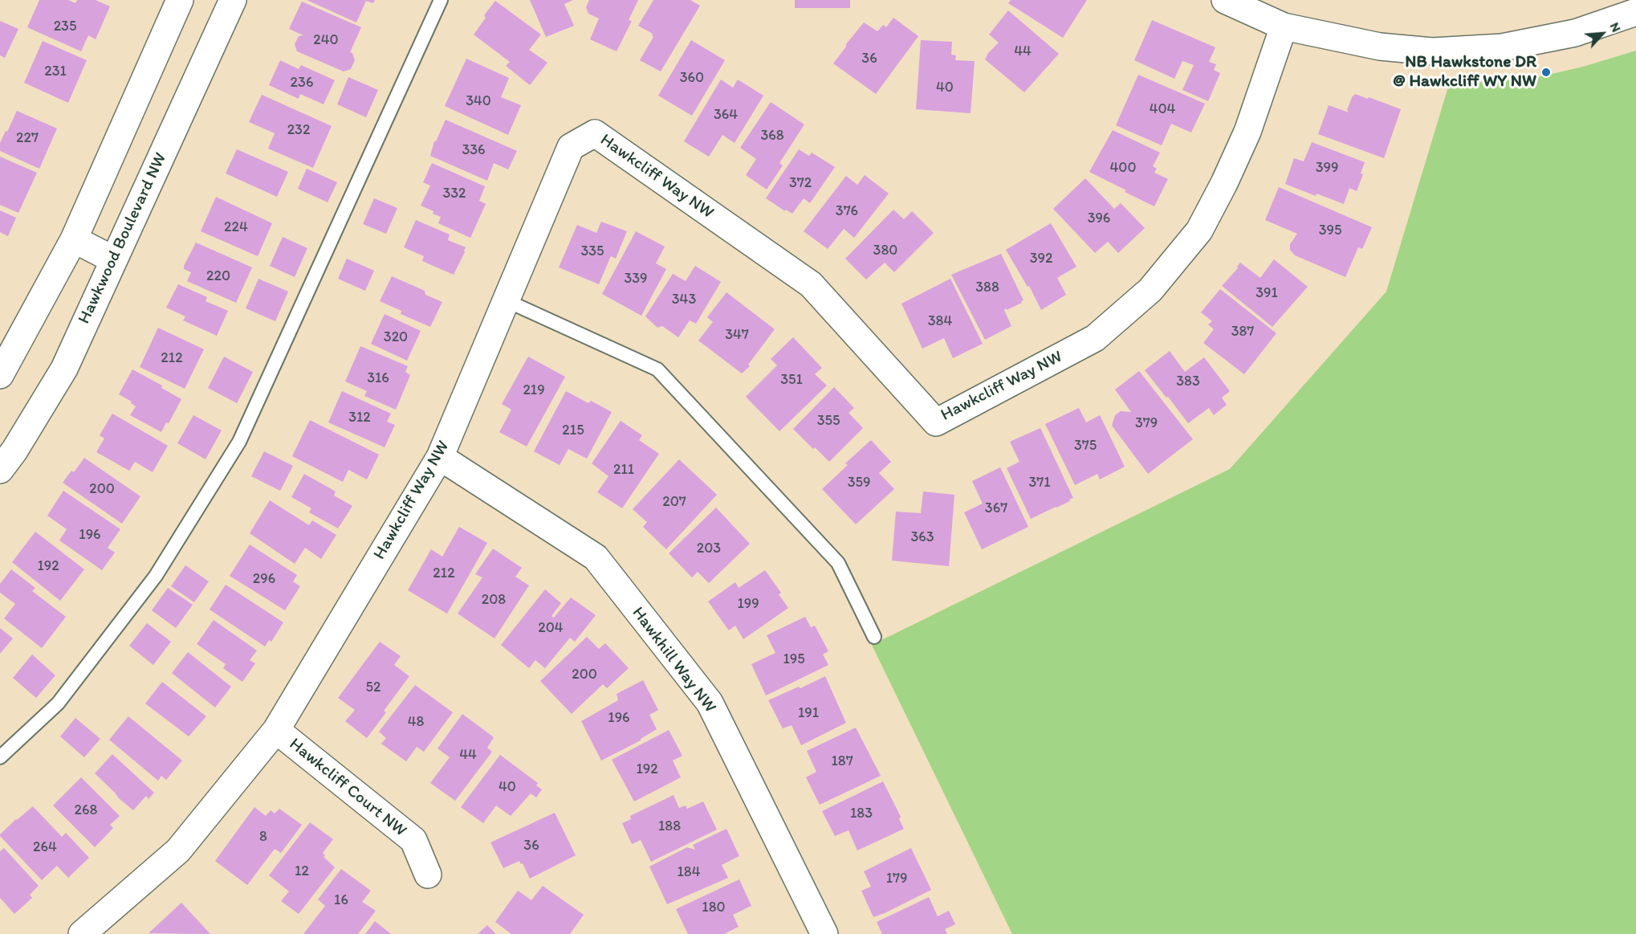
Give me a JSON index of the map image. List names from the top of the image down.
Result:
{
  "streets": {
    "street": [
      "Hawkcliff Way NW",
      "Hawkwood Boulevard NW",
      "Hawkhill Way NW",
      "Hawkcliff Court NW"
    ]
  },
  "crossings": [
    ["Hawkcliff Way NW", "Hawkhill Way NW"],
    ["Hawkcliff Way NW", "Hawkcliff Court NW"]
  ],
  "places": ["NB Hawkstone DR @ Hawkcliff WY NW"],
  "house_numbers": [
    "235",
    "240",
    "44",
    "36",
    "231",
    "360",
    "236",
    "40",
    "340",
    "404",
    "364",
    "232",
    "368",
    "227",
    "336",
    "400",
    "399",
    "372",
    "332",
    "376",
    "396",
    "224",
    "395",
    "380",
    "335",
    "392",
    "220",
    "339",
    "388",
    "391",
    "343",
    "384",
    "387",
    "347",
    "320",
    "212",
    "316",
    "351",
    "383",
    "219",
    "312",
    "355",
    "379",
    "215",
    "375",
    "211",
    "359",
    "371",
    "200",
    "207",
    "367",
    "196",
    "363",
    "203",
    "192",
    "212",
    "296",
    "208",
    "199",
    "204",
    "195",
    "200",
    "52",
    "191",
    "196",
    "48",
    "44",
    "187",
    "192",
    "40",
    "268",
    "183",
    "188",
    "8",
    "36",
    "264",
    "12",
    "184",
    "179",
    "16",
    "180"
  ],
  "north": "top right"
}
